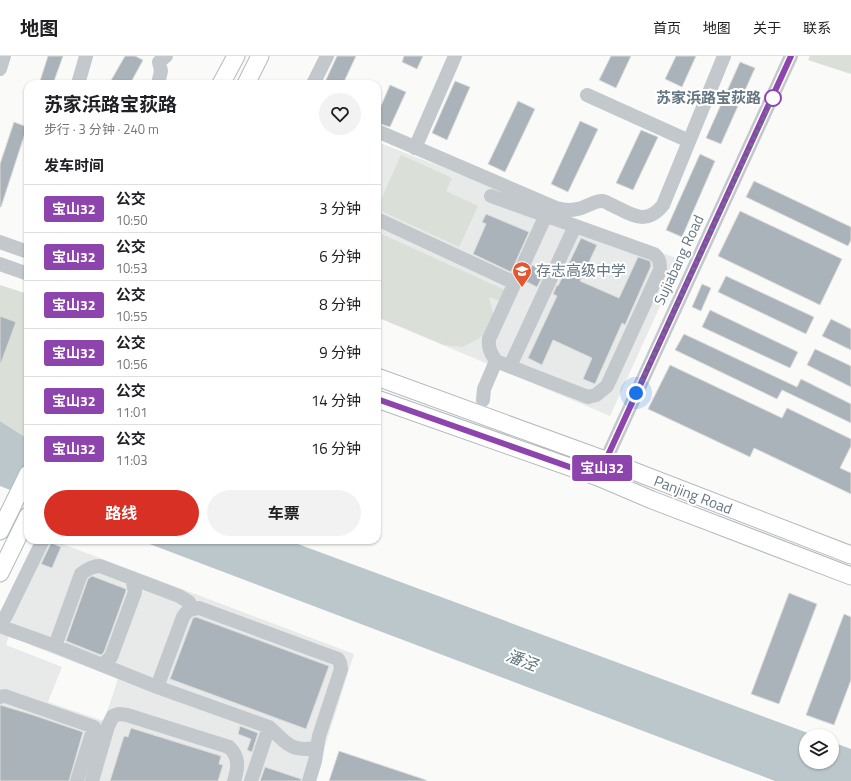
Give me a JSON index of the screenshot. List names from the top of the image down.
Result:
{
  "streets": {
    "main road": ["Panjing Road"],
    "street": ["Sujiabang Road"]
  },
  "crossings": [
    ["Sujiabang Road", "Panjing Road"]
  ],
  "water": ["潘泾"],
  "places": {
    "other": ["苏家浜路宝荻路"],
    "school or university": ["存志高级中学"]
  },
  "lines": ["bus line 宝山32"],
  "page": {
    "header": "地图",
    "nav": [
      "首页",
      "地图",
      "关于",
      "联系"
    ],
    "on_map": "宝山32",
    "heading": [
      ["苏家浜路宝荻路", "步行 · 3 分钟 · 240 m"],
      "发车时间"
    ],
    "list": [
      {
        "mark": "宝山32",
        "name": "公交",
        "note": "10:50",
        "value": "3 分钟"
      },
      {
        "mark": "宝山32",
        "name": "公交",
        "note": "10:53",
        "value": "6 分钟"
      },
      {
        "mark": "宝山32",
        "name": "公交",
        "note": "10:55",
        "value": "8 分钟"
      },
      {
        "mark": "宝山32",
        "name": "公交",
        "note": "10:56",
        "value": "9 分钟"
      },
      {
        "mark": "宝山32",
        "name": "公交",
        "note": "11:01",
        "value": "14 分钟"
      },
      {
        "mark": "宝山32",
        "name": "公交",
        "note": "11:03",
        "value": "16 分钟"
      }
    ],
    "buttons": ["路线", "车票"]
  }
}
